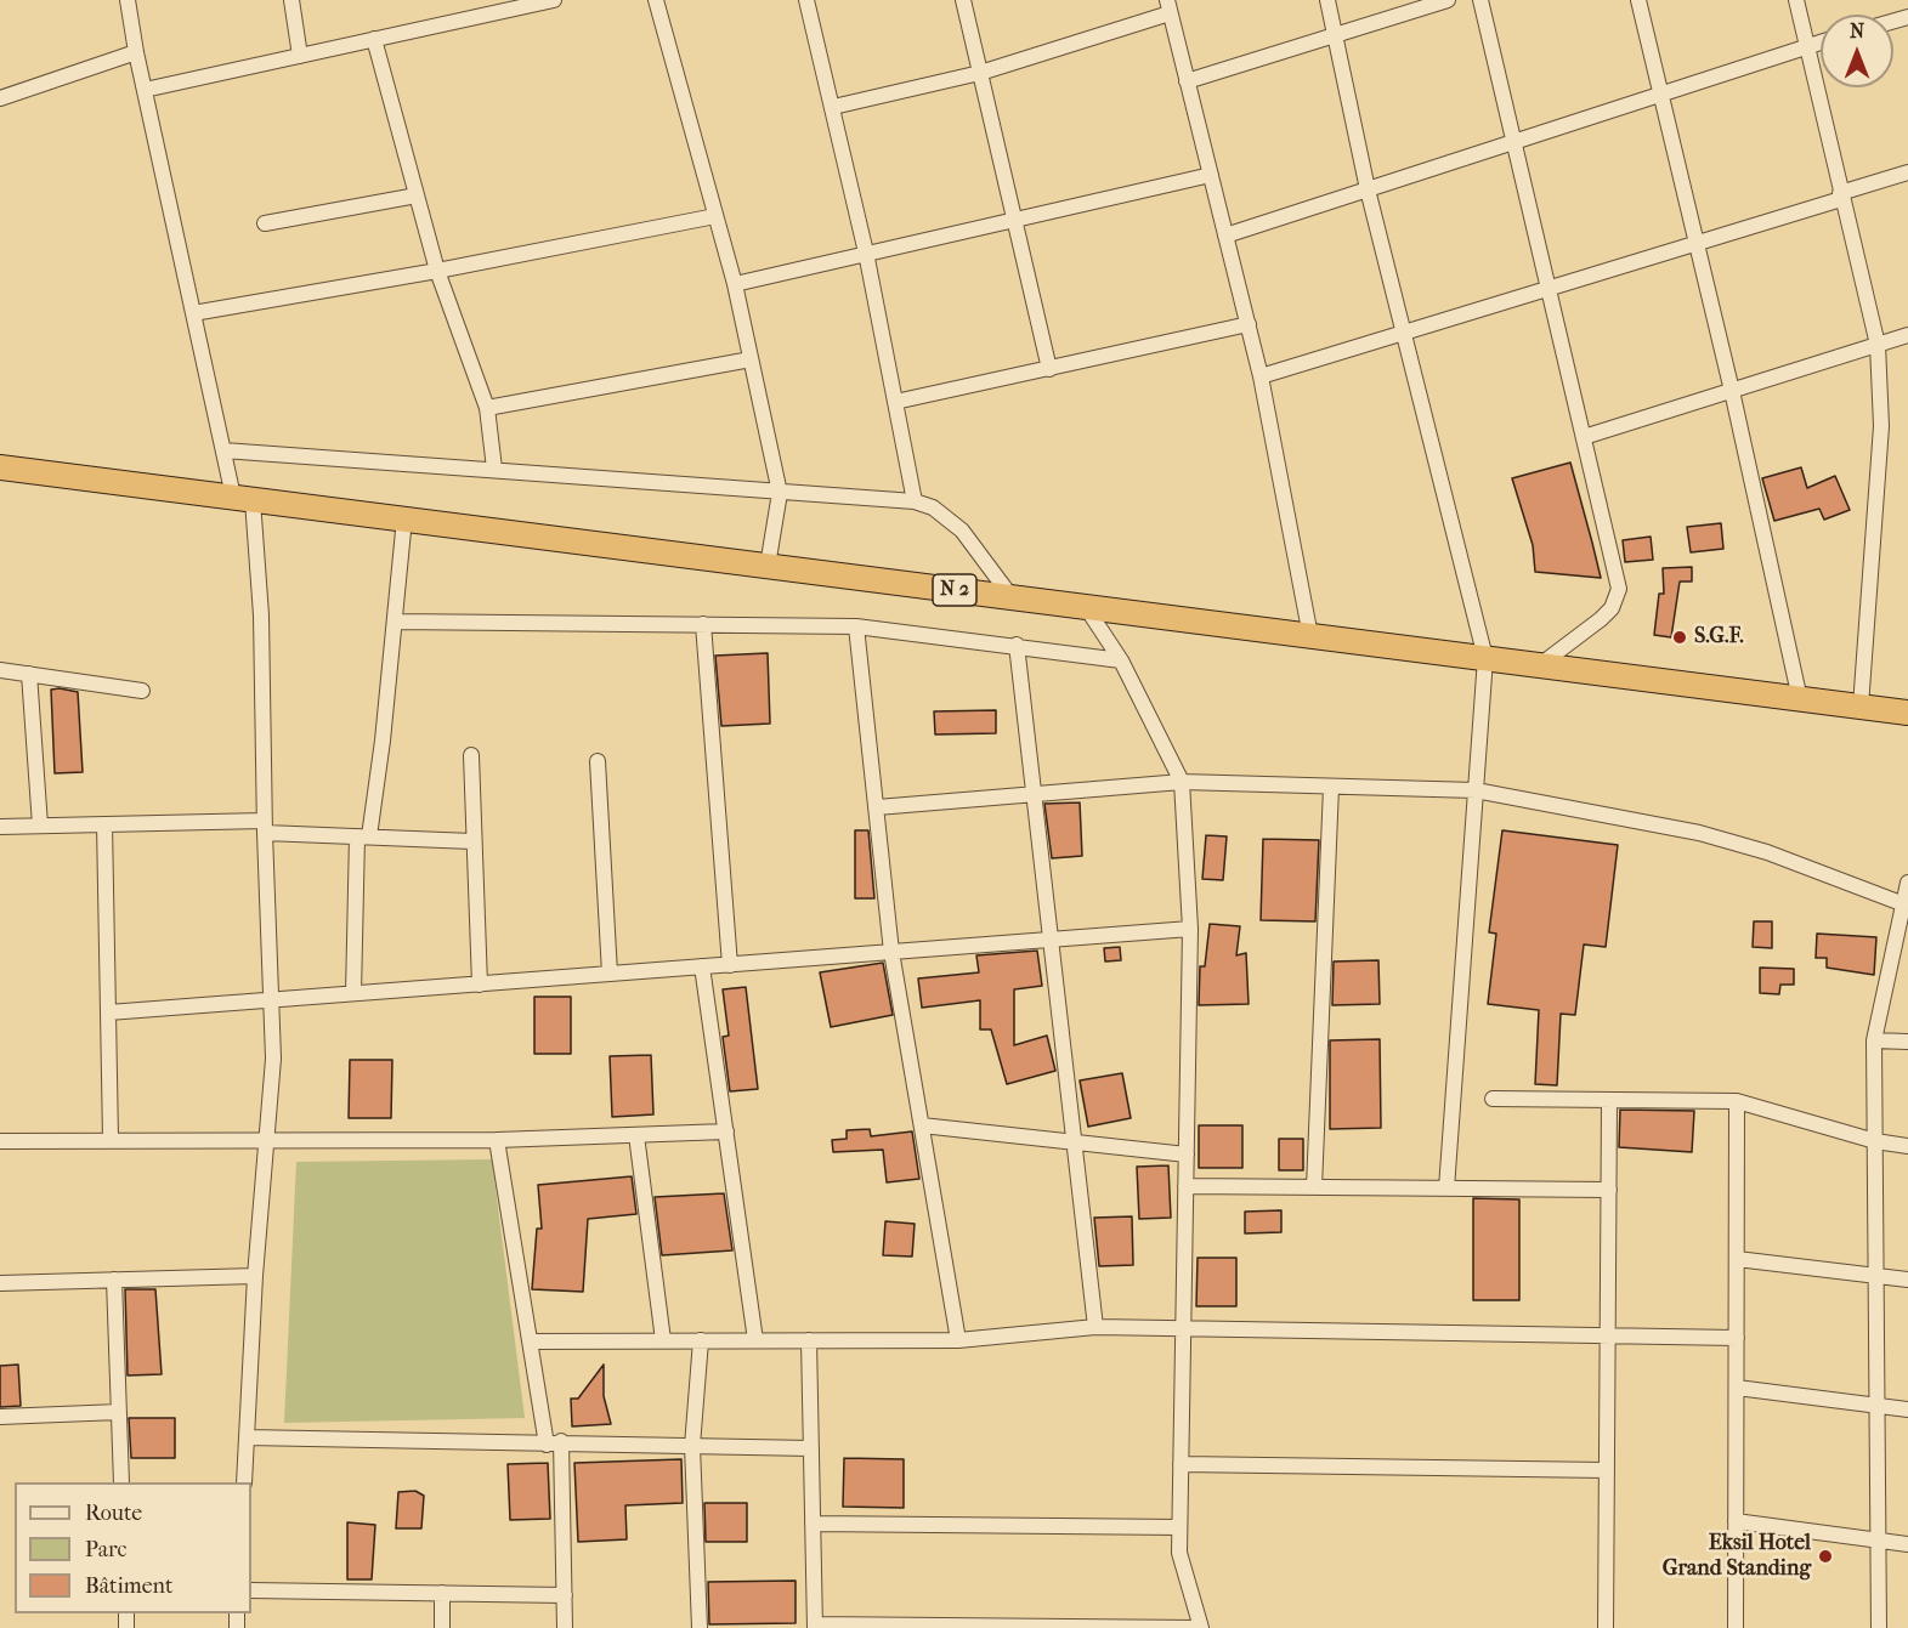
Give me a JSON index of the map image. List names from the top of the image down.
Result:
{
  "streets": {
    "highway": ["N 2"]
  },
  "places": ["S.G.F.", "Eksil Hotel Grand Standing"],
  "legend": ["Route", "Parc", "Bâtiment"],
  "north": "top"
}
